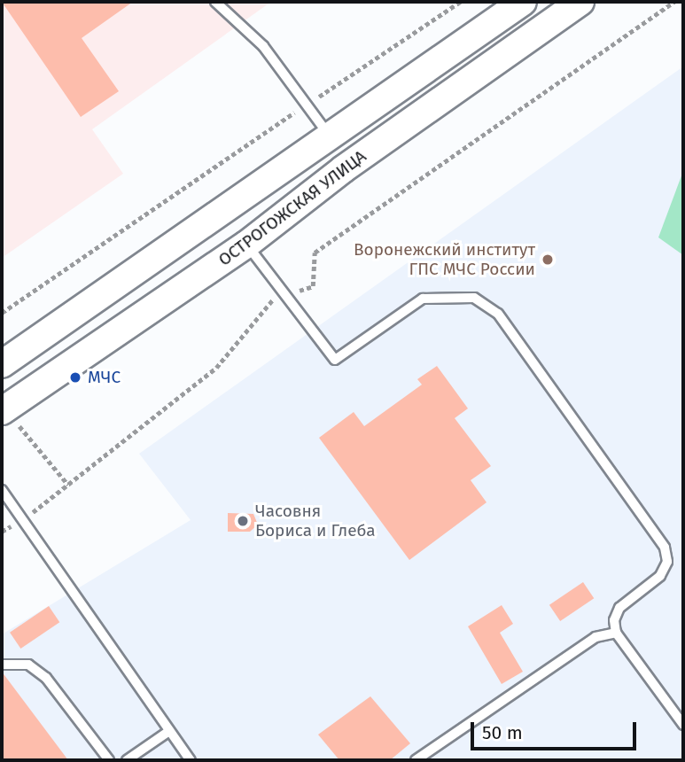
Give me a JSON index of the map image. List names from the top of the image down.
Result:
{
  "streets": {
    "street": ["ОСТРОГОЖСКАЯ УЛИЦА"]
  },
  "places": ["Воронежский институт ГПС МЧС России", "МЧС", "Часовня Бориса и Глеба"],
  "scale_bar": "50 m"
}
